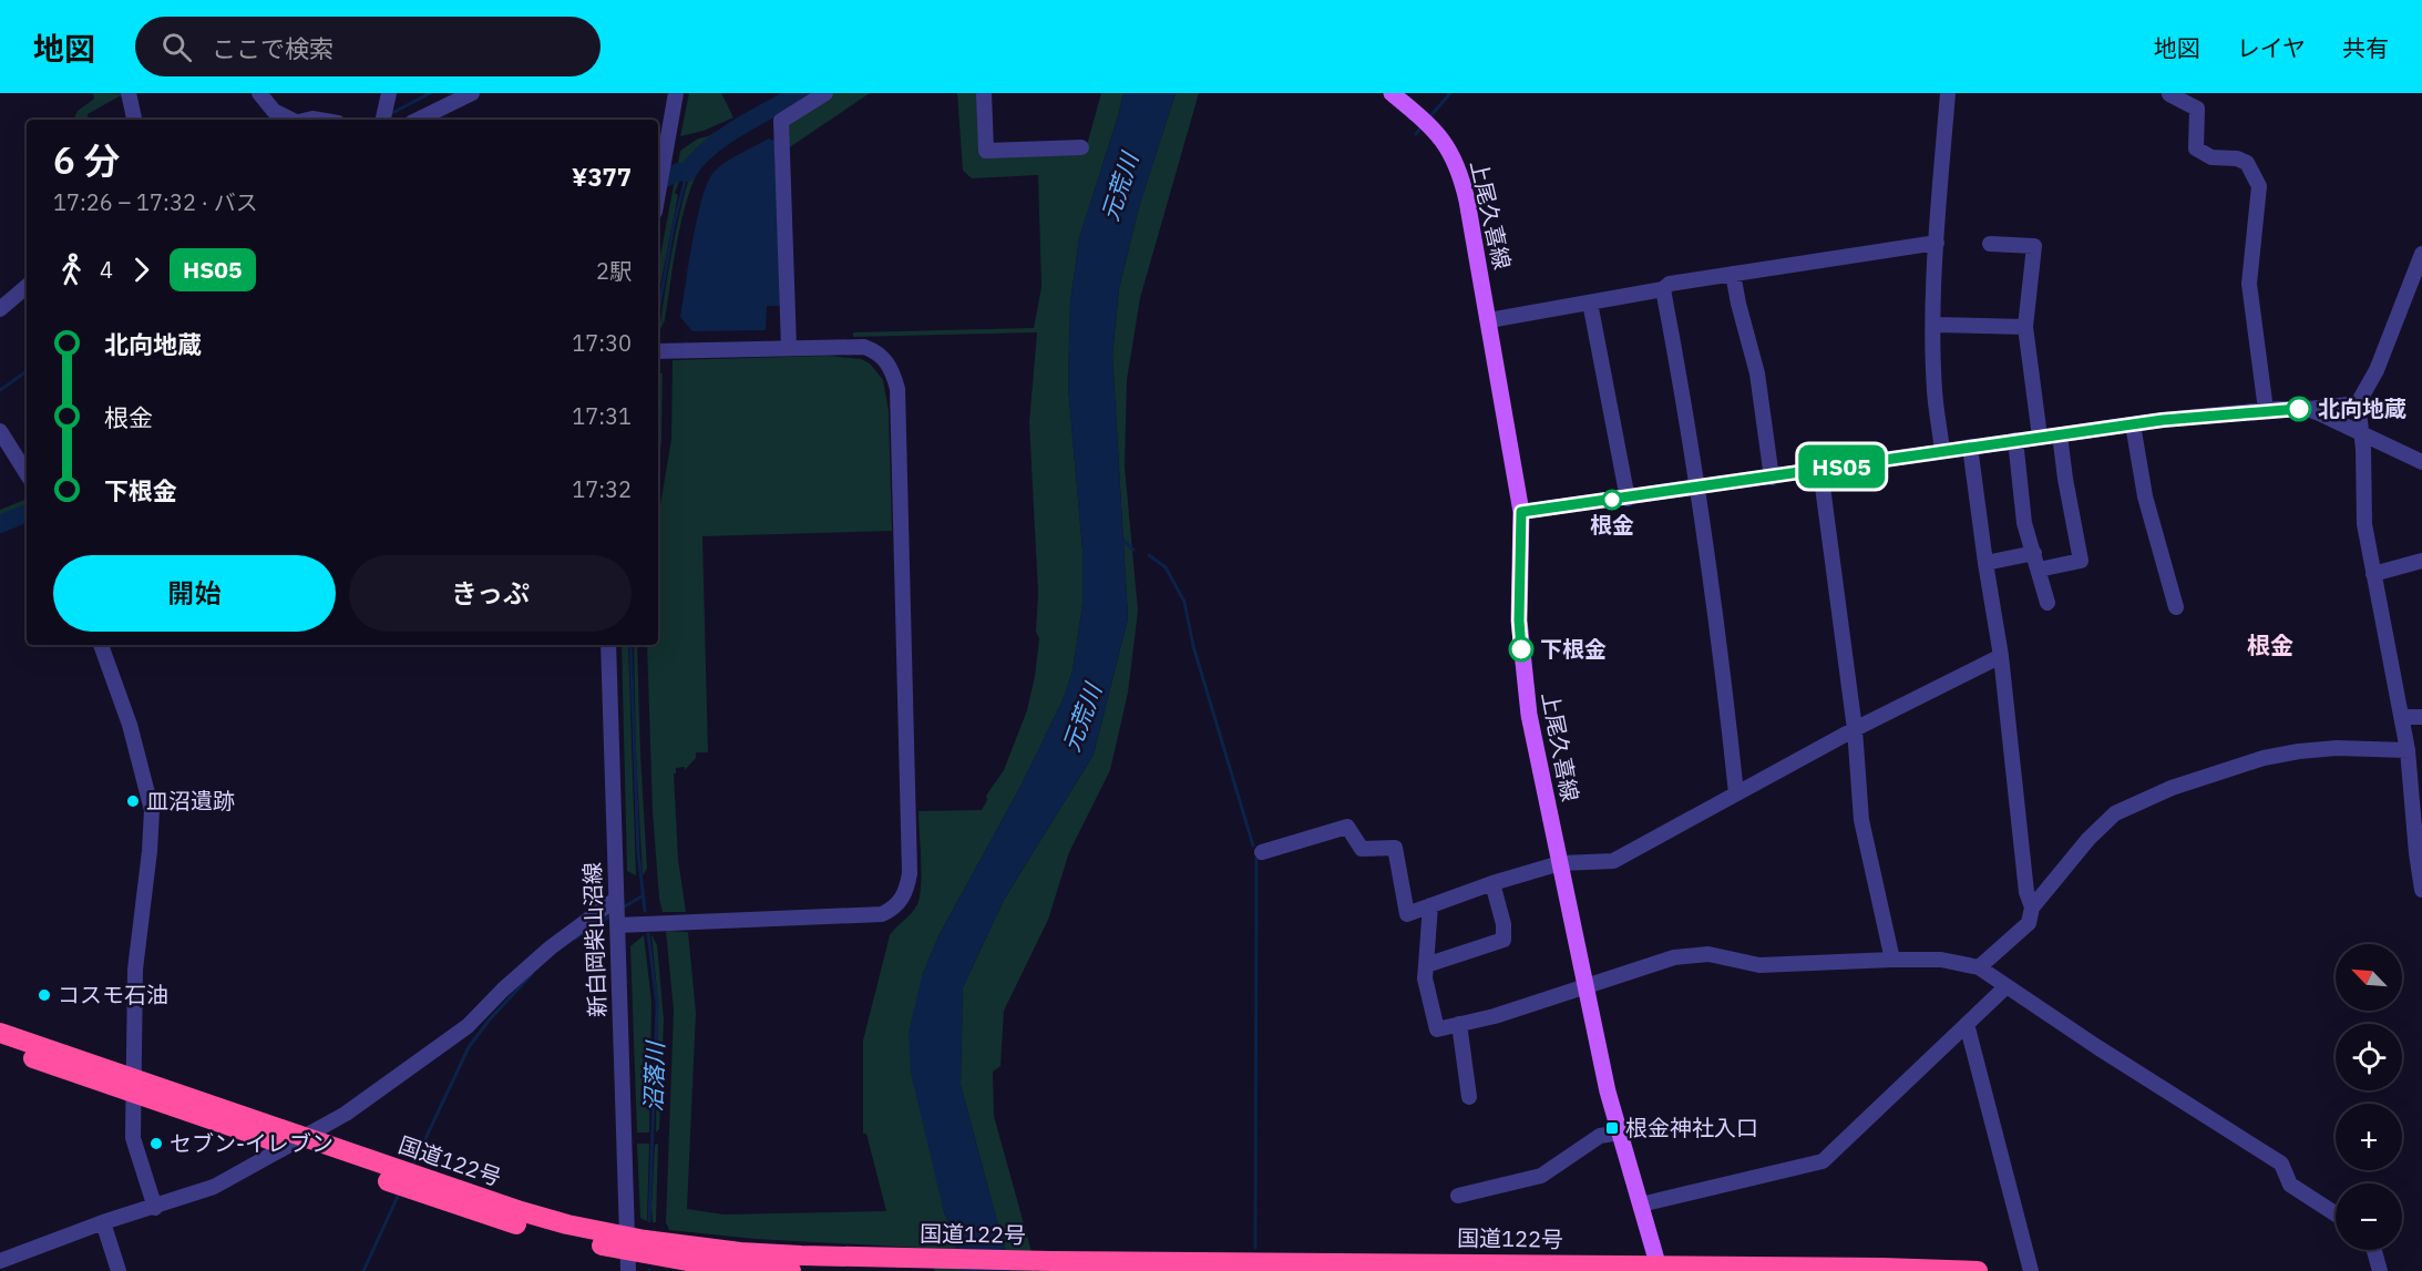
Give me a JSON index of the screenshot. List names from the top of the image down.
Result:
{
  "streets": {
    "highway": ["国道122号"],
    "main road": ["上尾久喜線"],
    "street": ["新白岡柴山沼線"]
  },
  "crossings": [
    ["上尾久喜線", "国道122号"],
    ["新白岡柴山沼線", "国道122号"]
  ],
  "districts": ["根金"],
  "water": ["元荒川", "沼落川"],
  "places": {
    "other": [
      "北向地蔵",
      "根金",
      "下根金",
      "皿沼遺跡",
      "コスモ石油",
      "セブン-イレブン"
    ],
    "transit": ["根金神社入口"]
  },
  "lines": ["bus line HS05"],
  "north": "top left",
  "page": {
    "header": "地図",
    "search": "ここで検索",
    "nav": ["地図", "レイヤ", "共有"],
    "on_map": "HS05",
    "heading": ["6 分", "17:26 – 17:32 · バス", "¥377"],
    "legs": ["4", "HS05", "2駅"],
    "list": [
      {
        "name": "北向地蔵",
        "value": "17:30"
      },
      {
        "name": "根金",
        "value": "17:31"
      },
      {
        "name": "下根金",
        "value": "17:32"
      }
    ],
    "buttons": ["開始", "きっぷ"],
    "map_buttons": ["+", "−"]
  }
}
